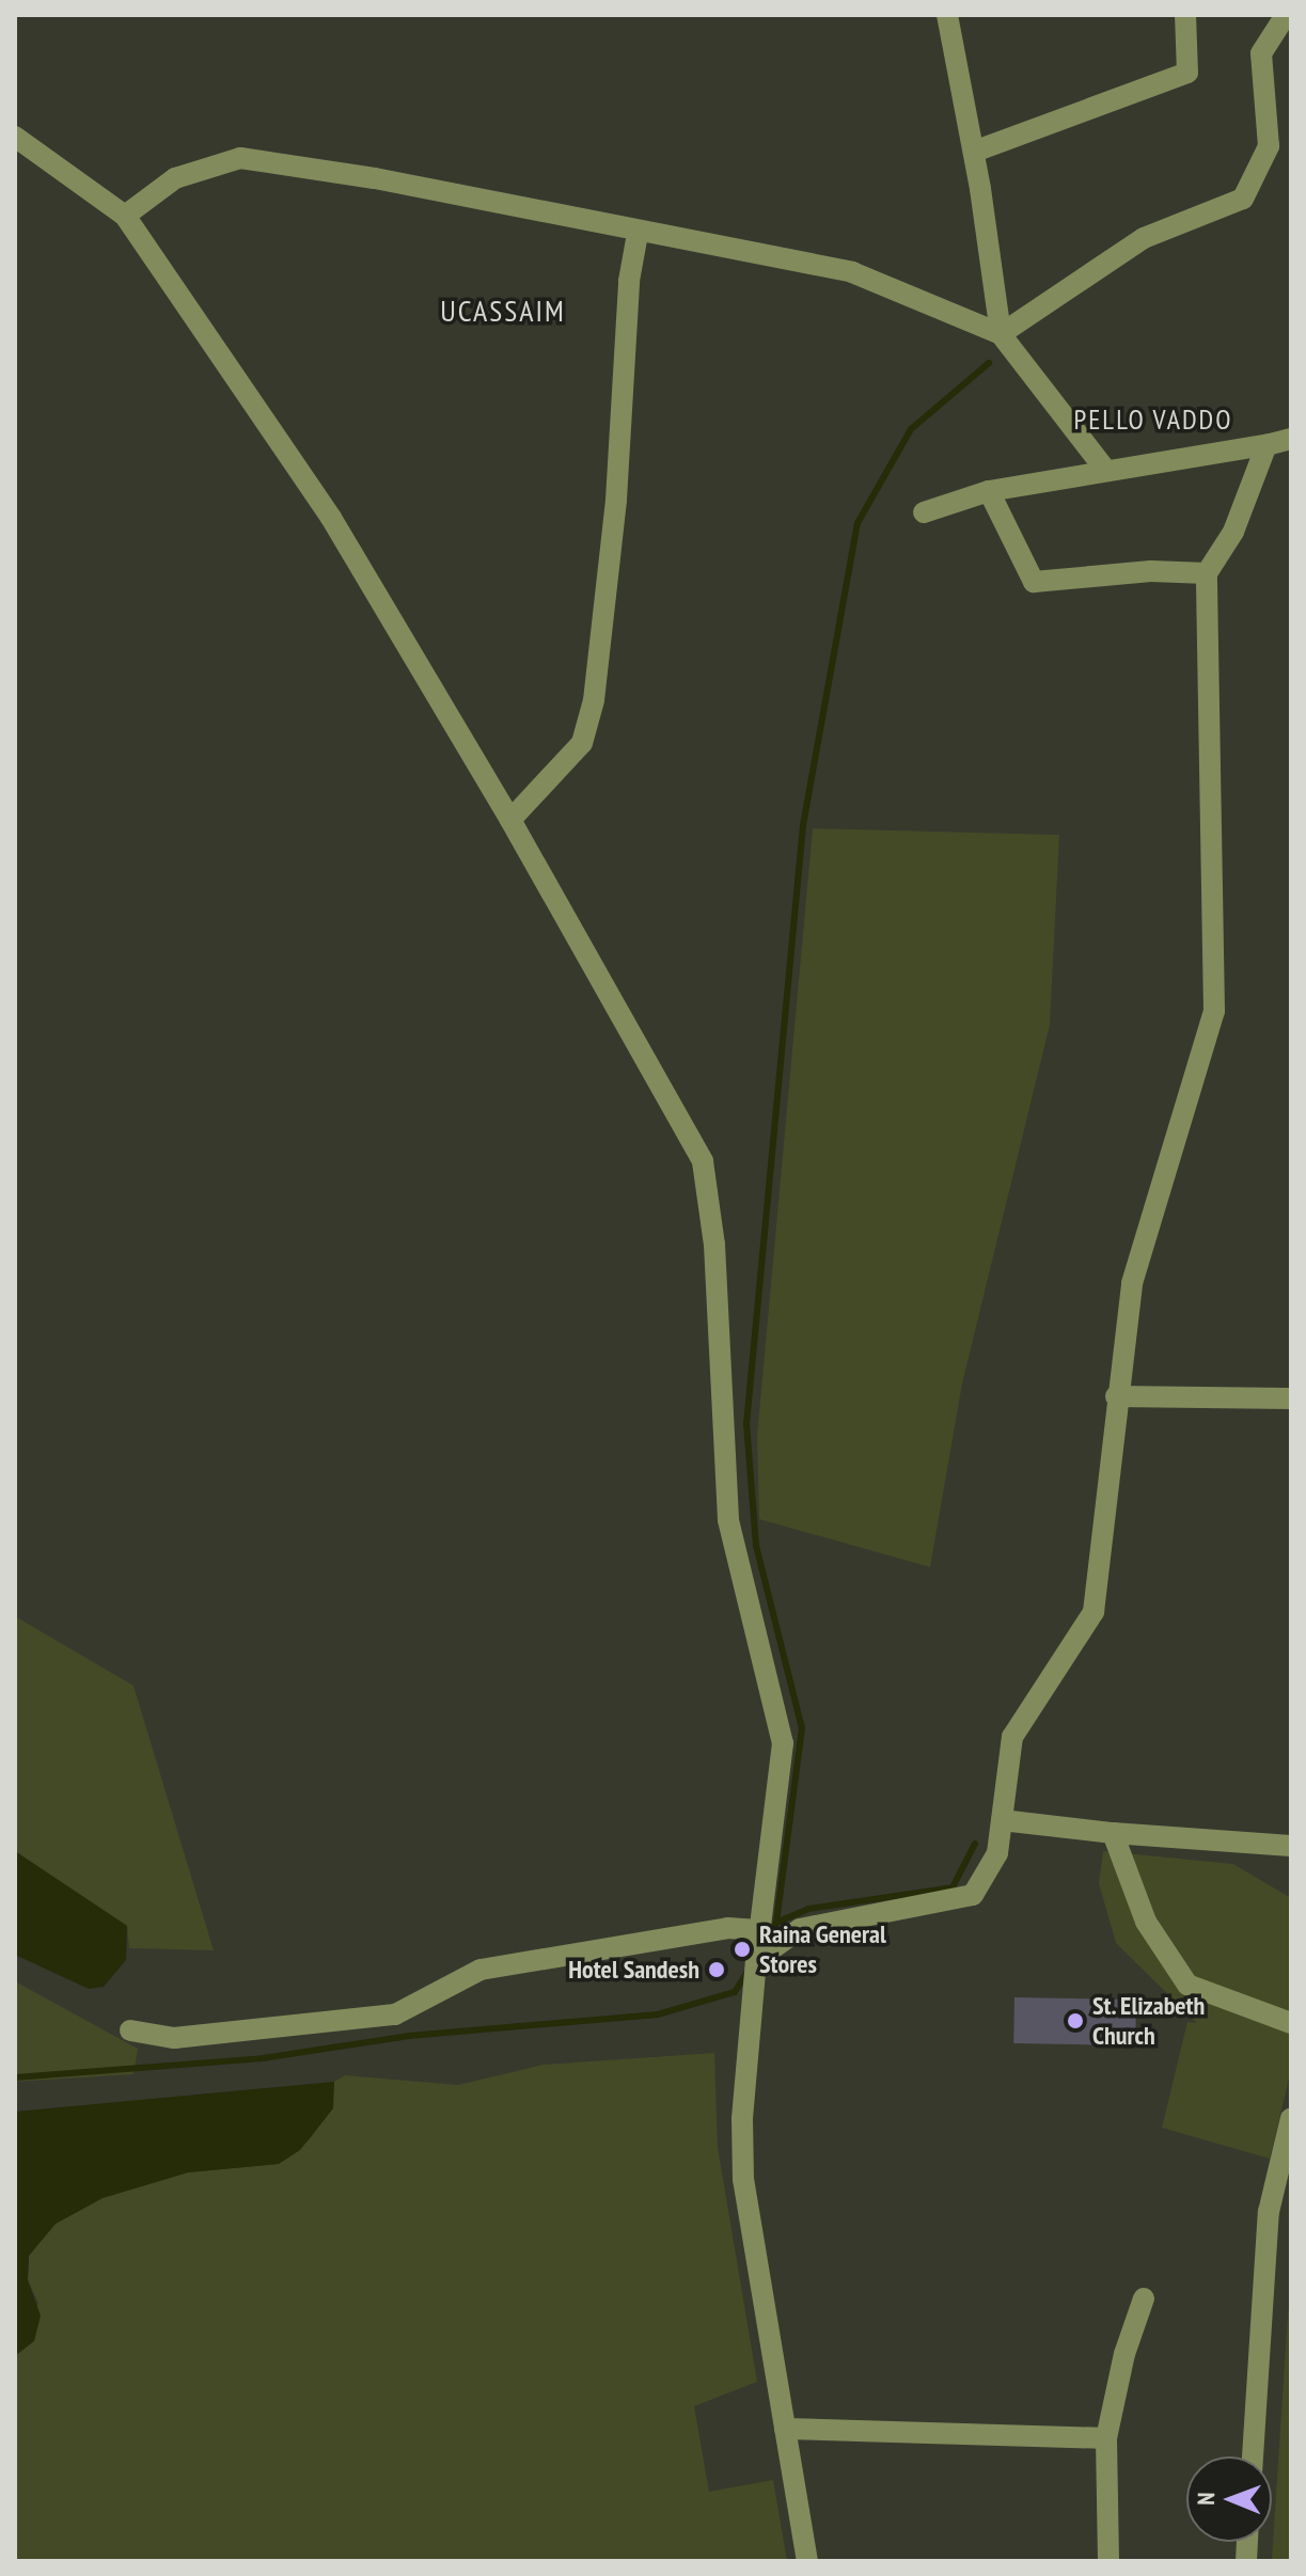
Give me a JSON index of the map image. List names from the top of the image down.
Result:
{
  "districts": ["UCASSAIM", "PELLO VADDO"],
  "places": ["Raina General Stores", "Hotel Sandesh", "St. Elizabeth Church"],
  "north": "left"
}
